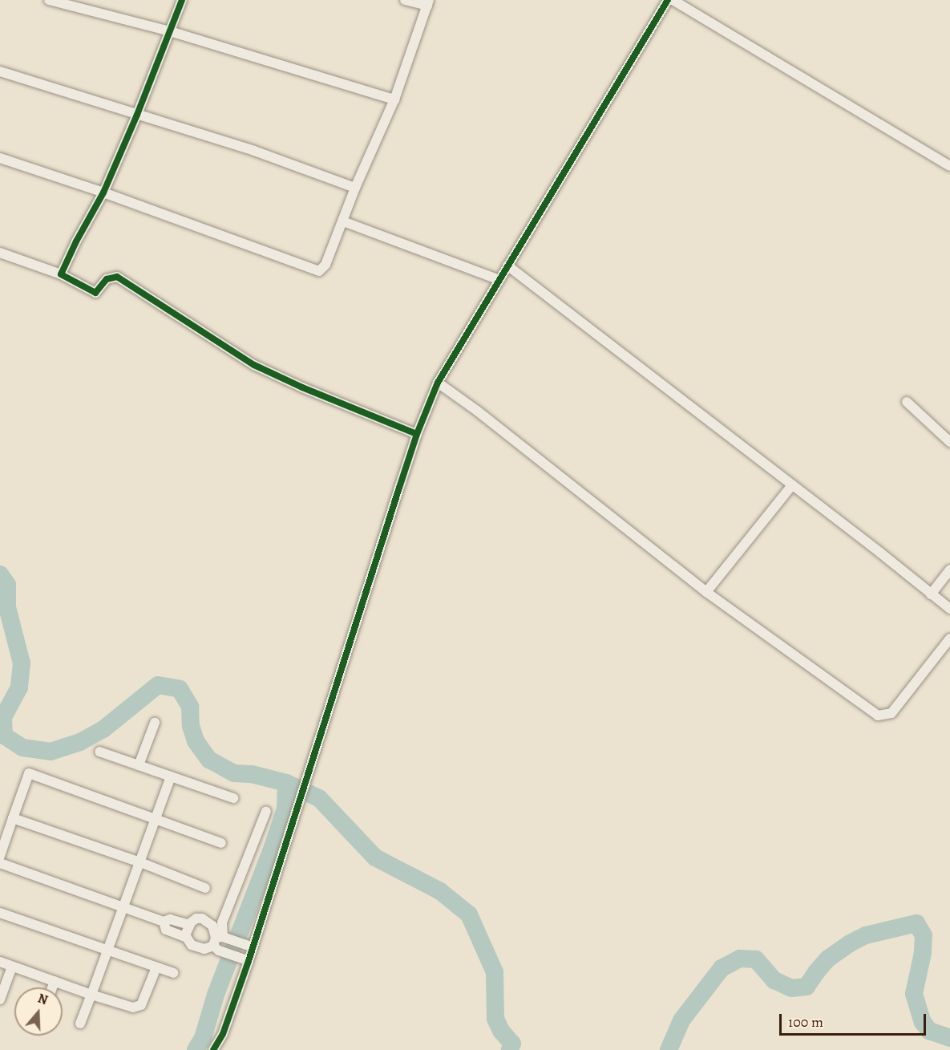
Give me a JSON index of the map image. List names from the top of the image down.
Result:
{
  "scale_bar": "100 m",
  "north": "top"
}
